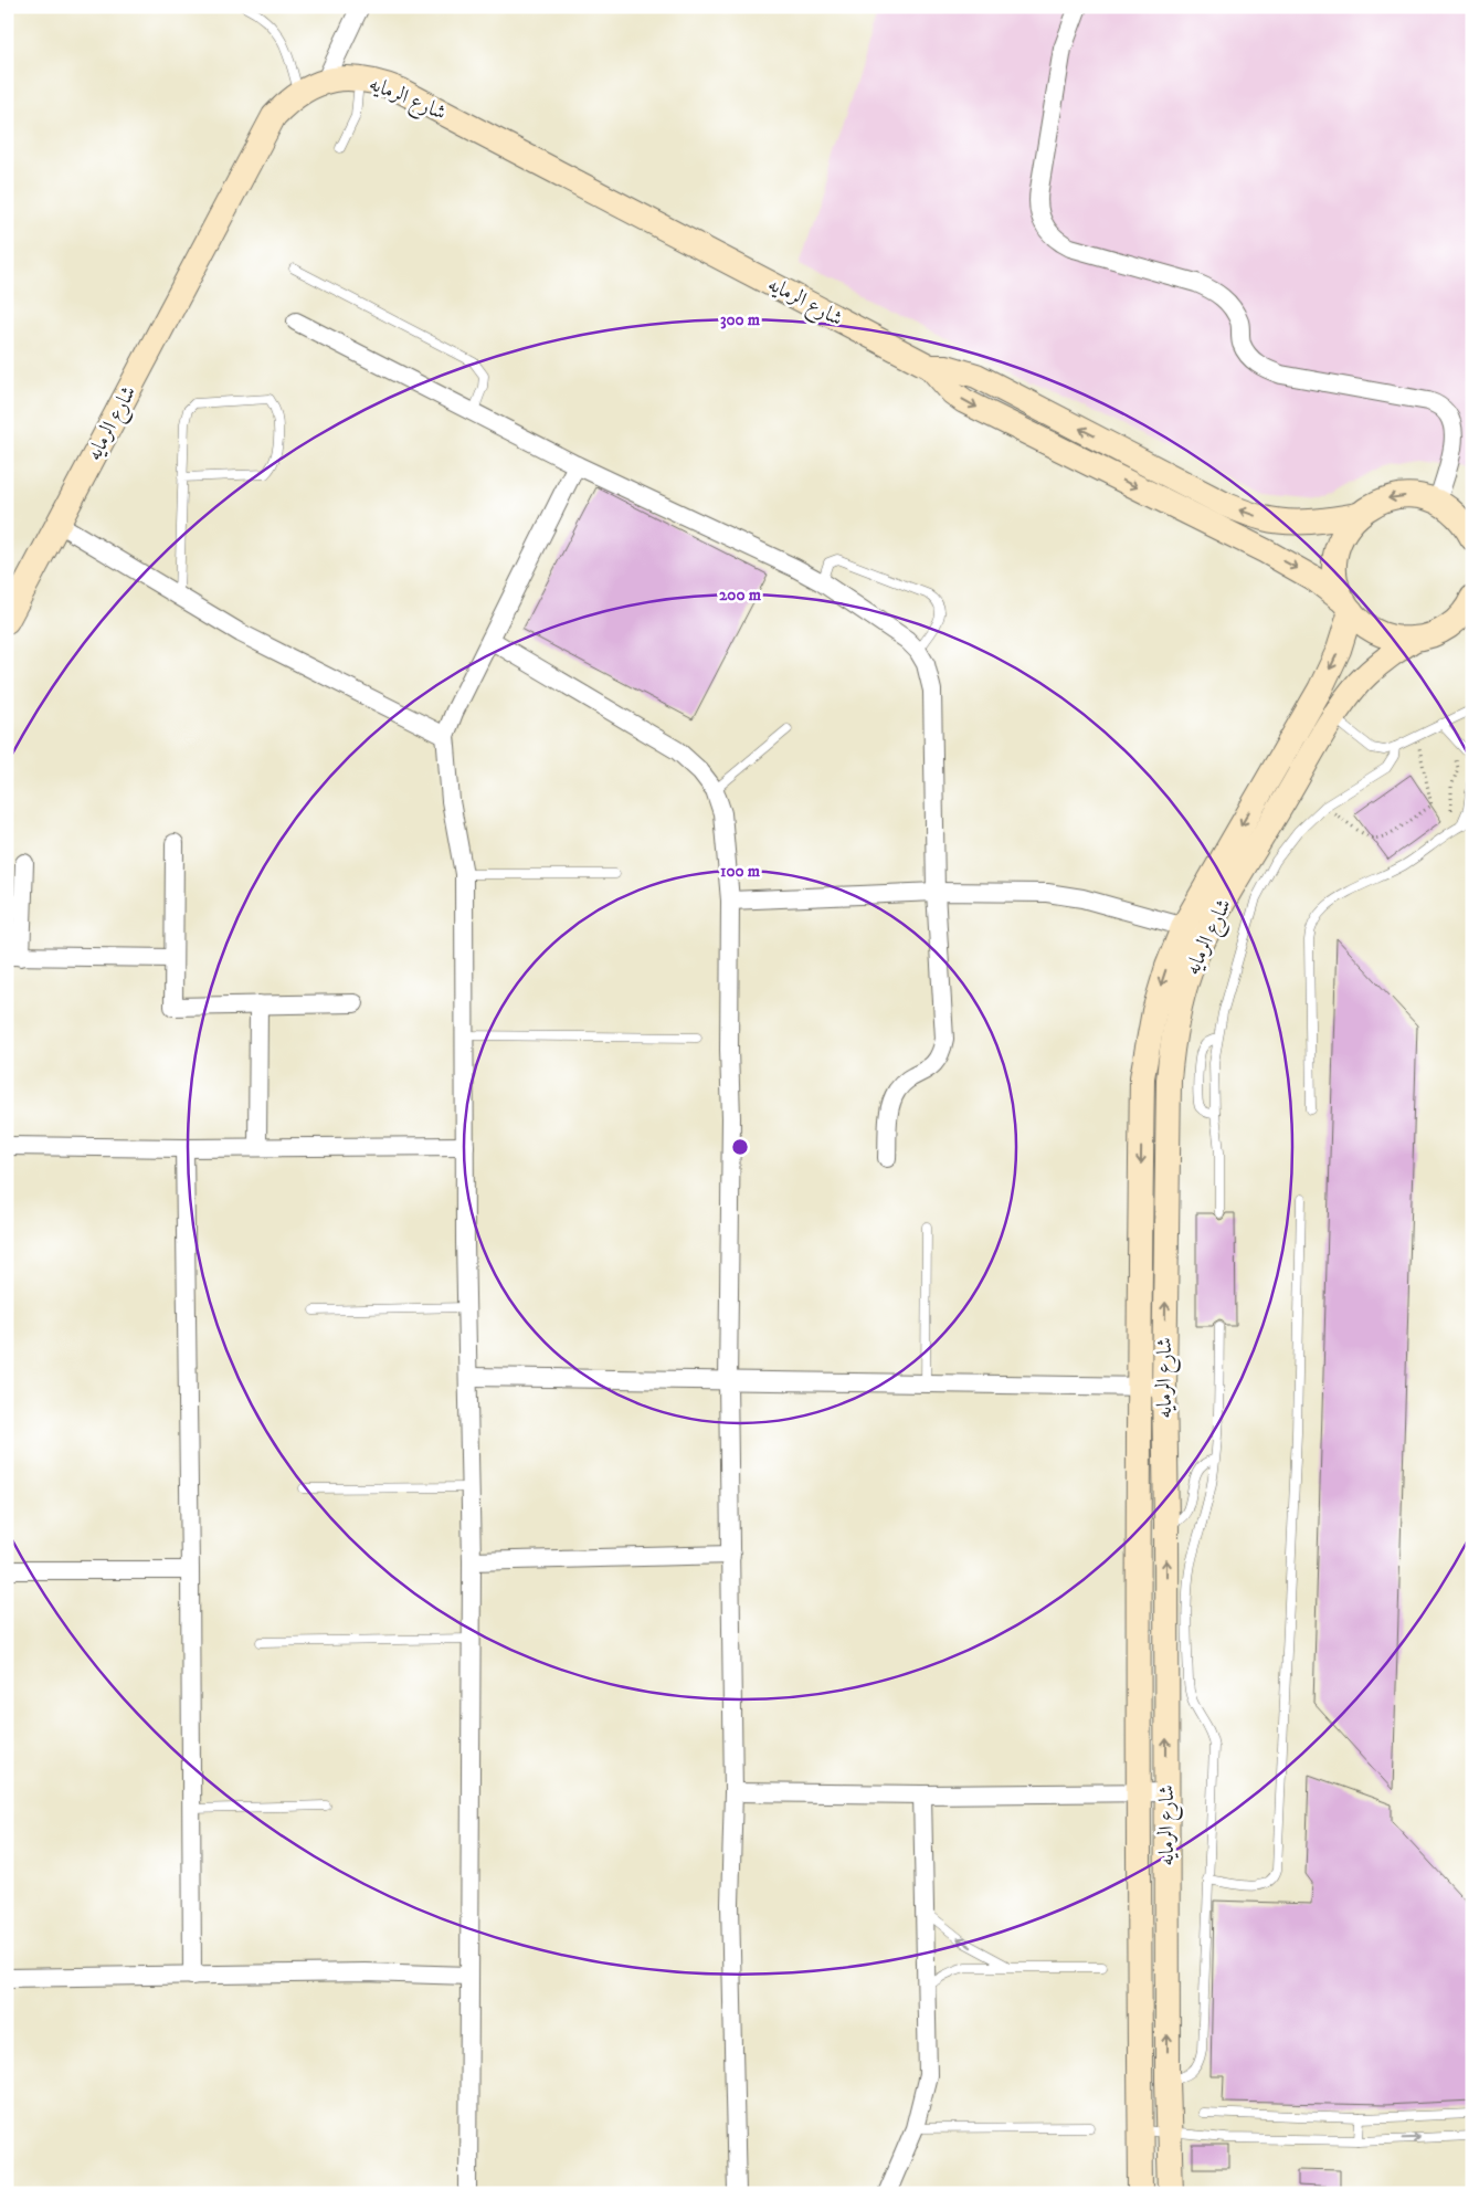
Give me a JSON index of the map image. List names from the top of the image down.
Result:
{
  "streets": {
    "street": ["شارع الرمايه"]
  },
  "rings": ["300 m", "200 m", "100 m"]
}
